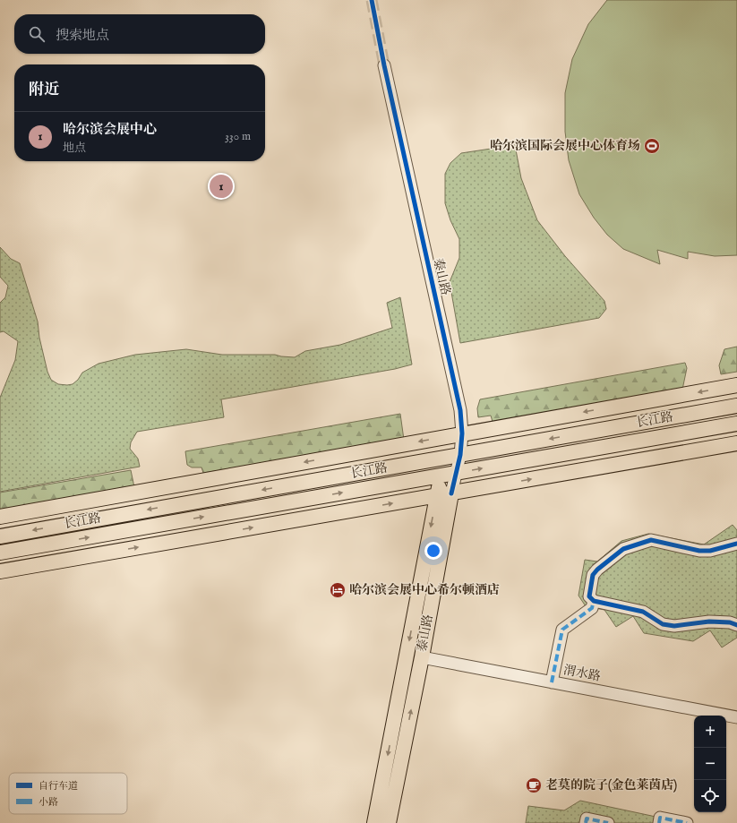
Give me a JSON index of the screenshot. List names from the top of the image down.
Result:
{
  "streets": {
    "main road": ["泰山路", "长江路"],
    "street": ["渭水路"]
  },
  "crossings": [
    ["泰山路", "长江路"],
    ["泰山路", "渭水路"]
  ],
  "places": {
    "sports": ["哈尔滨国际会展中心体育场"],
    "hotel": ["哈尔滨会展中心希尔顿酒店"],
    "cafe": ["老莫的院子(金色莱茵店)"]
  },
  "legend": ["自行车道", "小路"],
  "page": {
    "search": "搜索地点",
    "heading": "附近",
    "list": [
      {
        "mark": "1",
        "name": "哈尔滨会展中心",
        "note": "地点",
        "value": "330 m"
      }
    ],
    "pins": "1",
    "map_buttons": ["+", "−"]
  }
}
